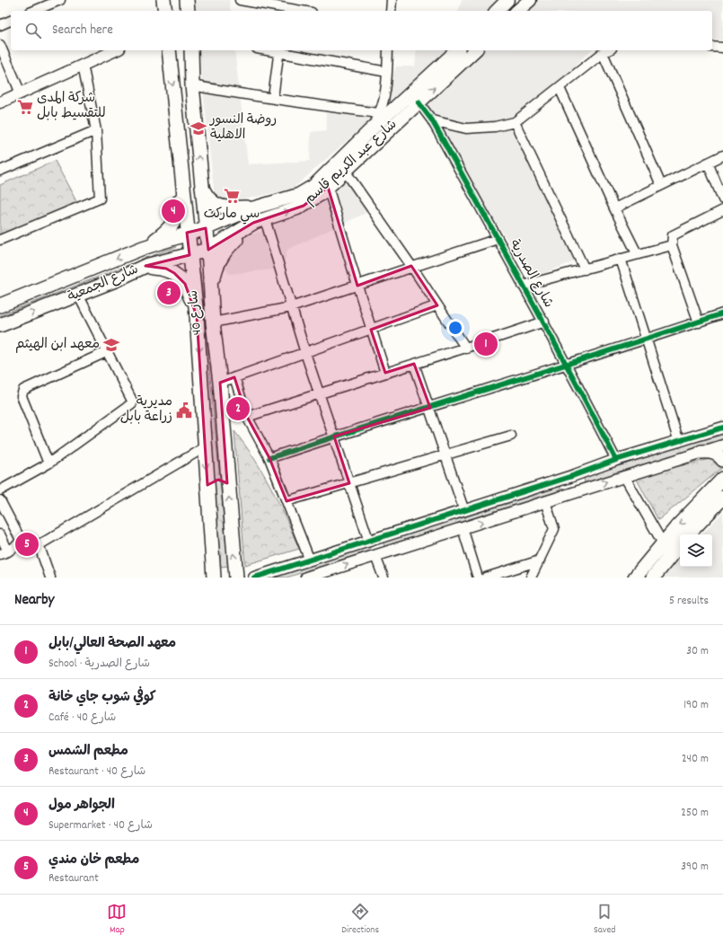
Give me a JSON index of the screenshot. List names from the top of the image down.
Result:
{
  "streets": {
    "main road": ["شارع عبد الكريم قاسم", "شارع الجمعية", "شارع 40"],
    "street": ["شارع الصدرية"]
  },
  "crossings": [
    ["شارع عبد الكريم قاسم", "شارع الصدرية"],
    ["شارع عبد الكريم قاسم", "شارع الجمعية"],
    ["شارع عبد الكريم قاسم", "شارع 40"],
    ["شارع الجمعية", "شارع 40"]
  ],
  "places": {
    "supermarket": ["شركة المدى للتقسيط بابل", "سي ماركت"],
    "school or university": ["روضة النسور الاهلية", "معهد ابن الهيثم"],
    "public building": ["مديرية زراعة بابل"]
  },
  "page": {
    "search": "Search here",
    "pins": [
      "4",
      "3",
      "1",
      "2",
      "5"
    ],
    "heading": ["Nearby", "5 results"],
    "list": [
      {
        "mark": "1",
        "name": "معهد الصحة العالي/بابل",
        "note": "School · شارع الصدرية",
        "value": "30 m"
      },
      {
        "mark": "2",
        "name": "كوفي شوب جاي خانة",
        "note": "Café · شارع 40",
        "value": "190 m"
      },
      {
        "mark": "3",
        "name": "مطعم الشمس",
        "note": "Restaurant · شارع 40",
        "value": "240 m"
      },
      {
        "mark": "4",
        "name": "الجواهر مول",
        "note": "Supermarket · شارع 40",
        "value": "250 m"
      },
      {
        "mark": "5",
        "name": "مطعم خان مندي",
        "note": "Restaurant",
        "value": "390 m"
      }
    ],
    "nav": ["Map", "Directions", "Saved"]
  }
}
